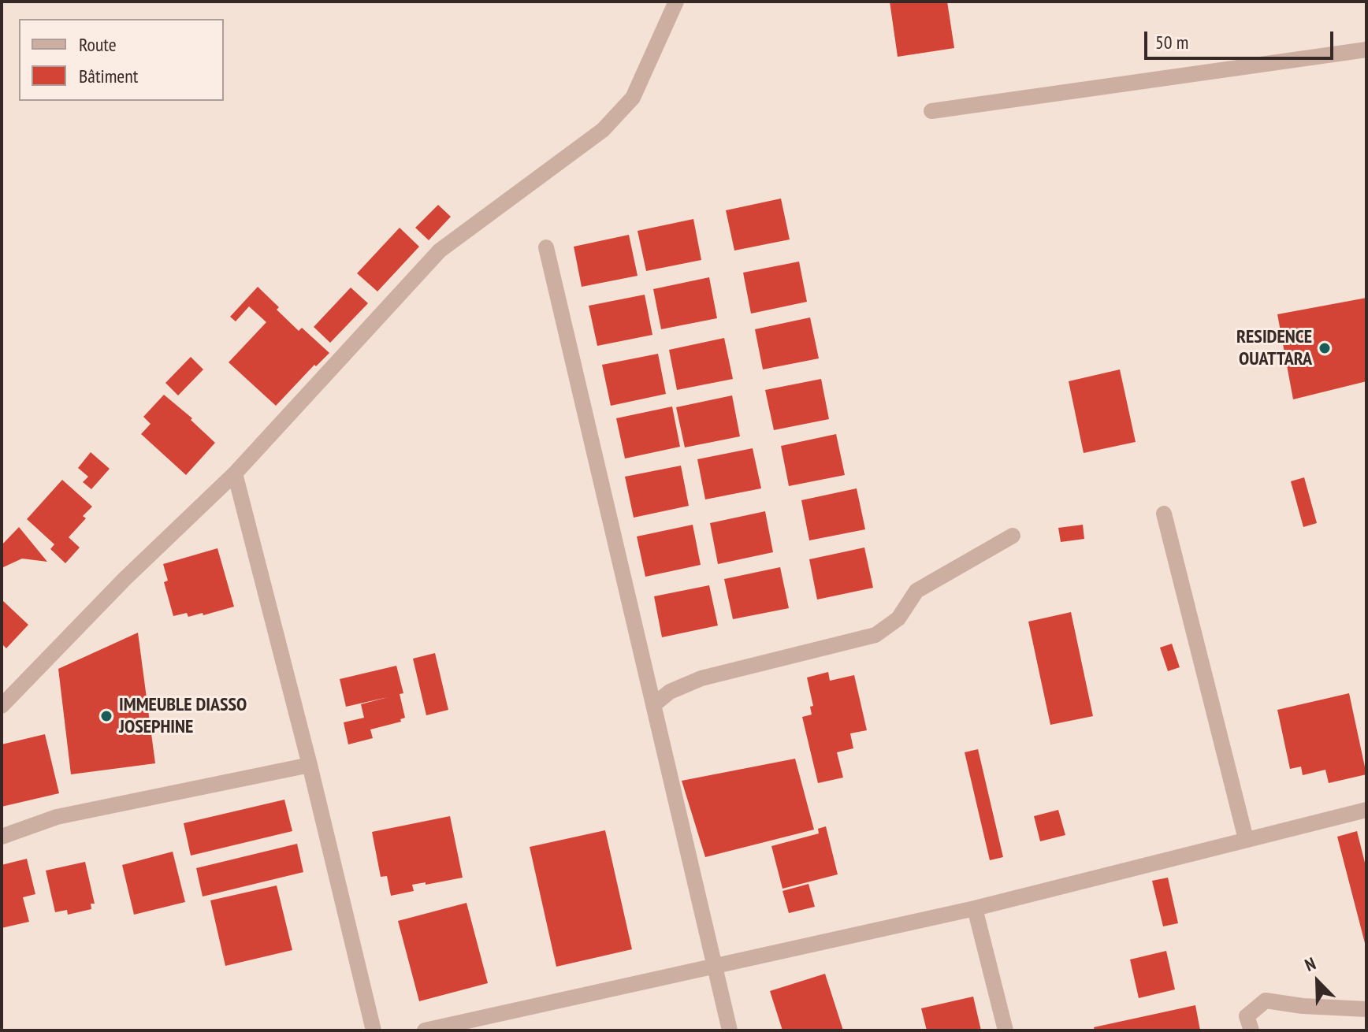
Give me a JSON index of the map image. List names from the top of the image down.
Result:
{
  "places": ["RESIDENCE OUATTARA", "IMMEUBLE DIASSO JOSEPHINE"],
  "legend": ["Route", "Bâtiment"],
  "scale_bar": "50 m",
  "north": "top left"
}
